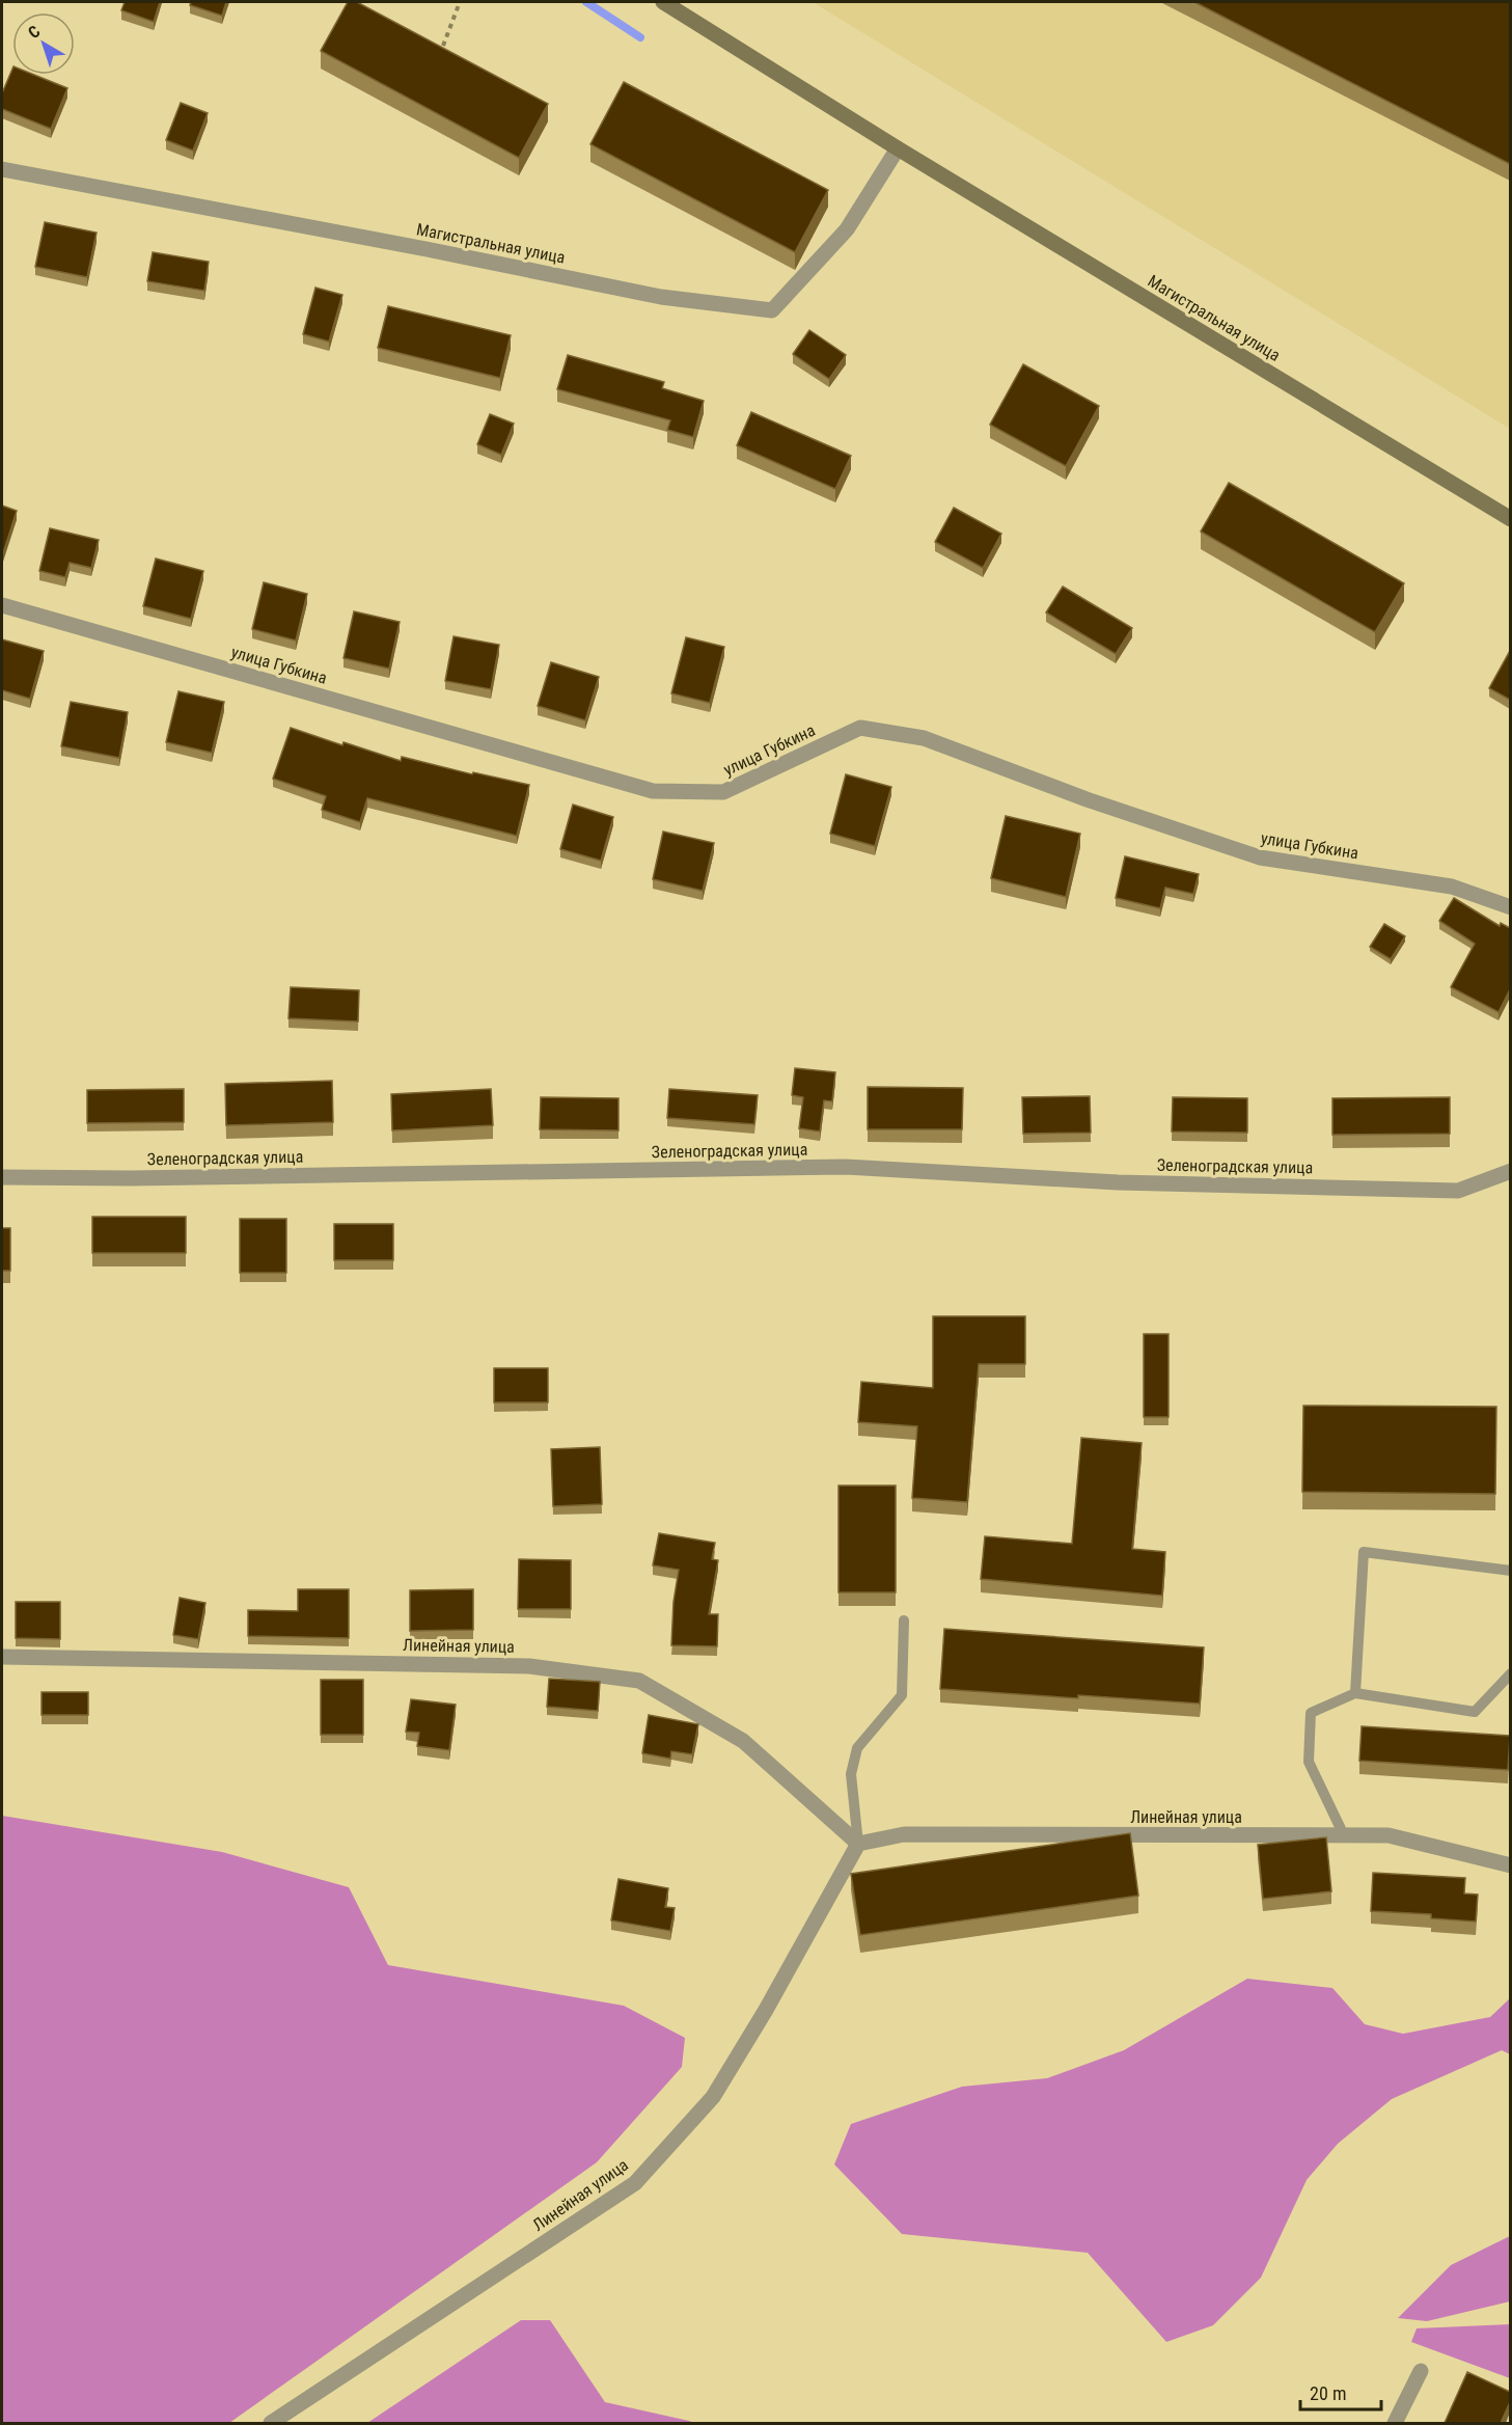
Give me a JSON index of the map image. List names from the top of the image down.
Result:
{
  "streets": {
    "main road": ["Магистральная улица"],
    "street": ["улица Губкина", "Зеленоградская улица", "Линейная улица"]
  },
  "scale_bar": "20 m",
  "north": "top left"
}
